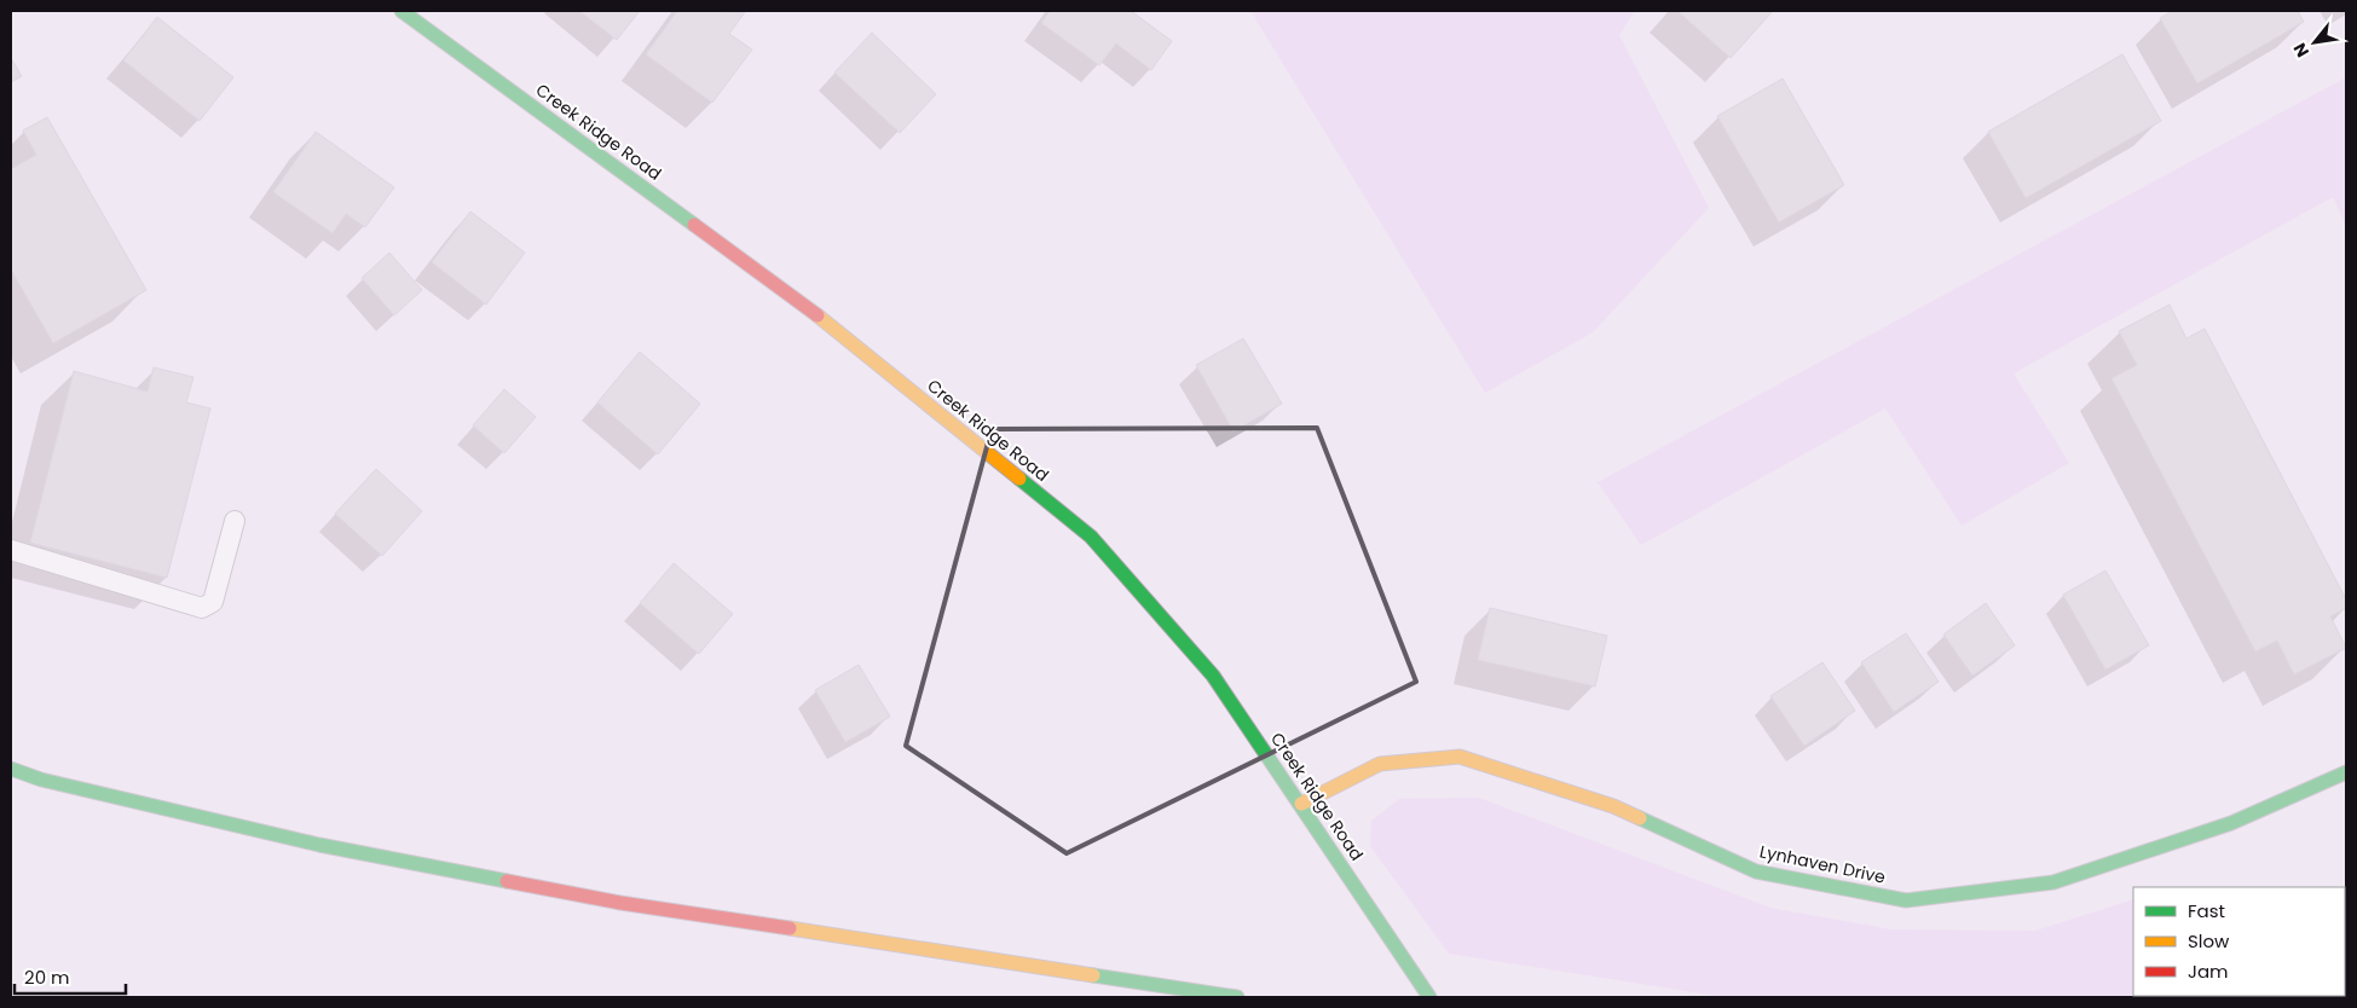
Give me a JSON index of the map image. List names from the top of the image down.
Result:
{
  "streets": {
    "main road": ["Creek Ridge Road", "Lynhaven Drive"]
  },
  "crossings": [
    ["Creek Ridge Road", "Lynhaven Drive"]
  ],
  "legend": ["Fast", "Slow", "Jam"],
  "scale_bar": "20 m",
  "north": "bottom left"
}
